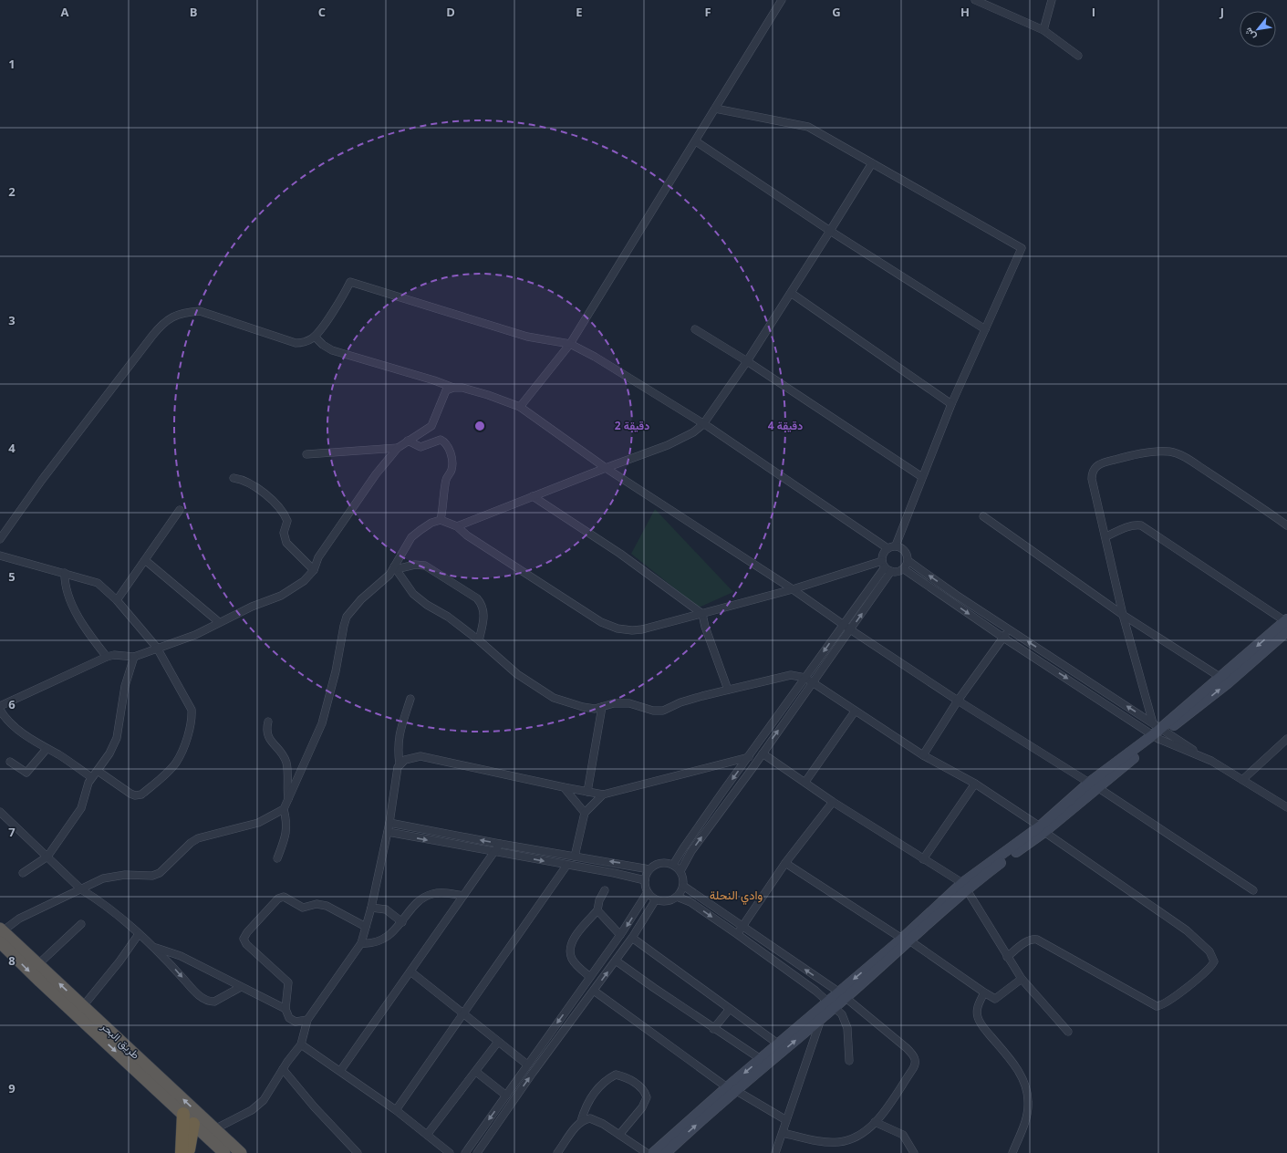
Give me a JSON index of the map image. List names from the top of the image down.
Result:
{
  "streets": {
    "highway": ["طريق البحر"]
  },
  "districts": ["وادي النحلة"],
  "north": "bottom left",
  "grid": {
    "columns": [
      "A",
      "B",
      "C",
      "D",
      "E",
      "F",
      "G",
      "H",
      "I",
      "J"
    ],
    "rows": [
      "1",
      "2",
      "3",
      "4",
      "5",
      "6",
      "7",
      "8",
      "9"
    ]
  },
  "rings": ["2 دقيقة", "4 دقيقة"]
}
